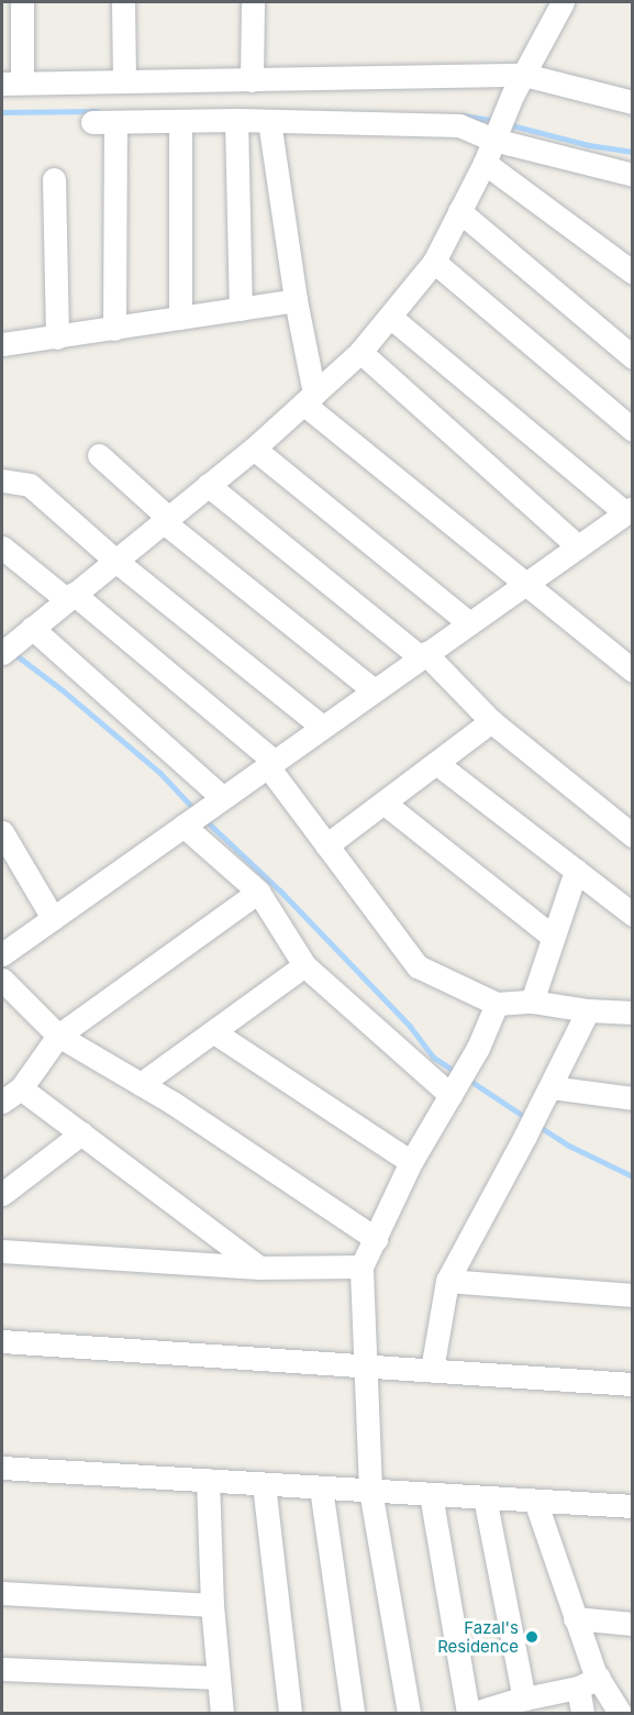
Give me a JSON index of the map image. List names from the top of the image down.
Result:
{
  "places": ["Fazal's Residence"]
}
